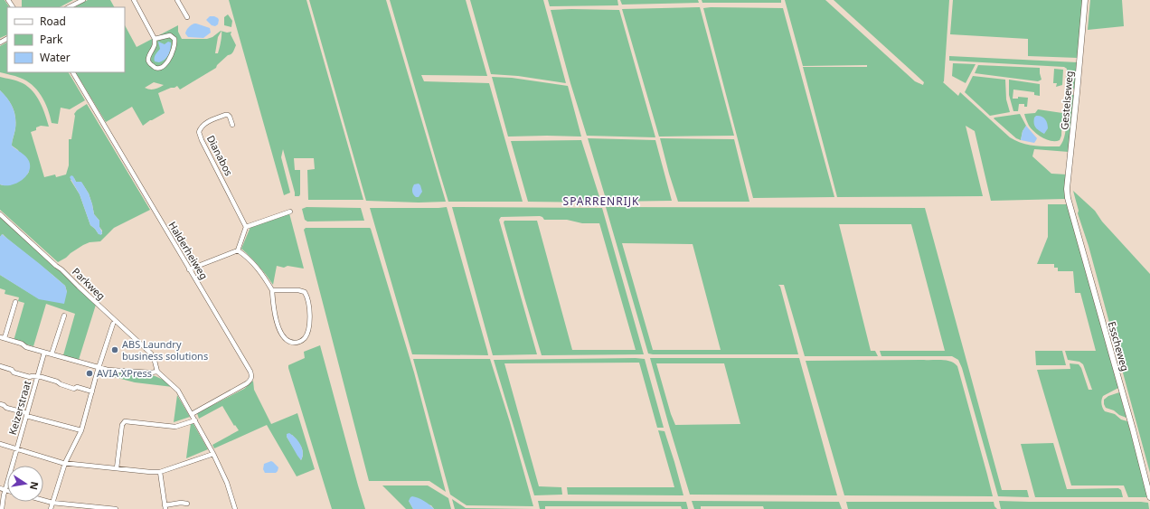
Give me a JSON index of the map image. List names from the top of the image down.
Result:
{
  "streets": {
    "street": [
      "Gestelseweg",
      "Dianabos",
      "Halderheiweg",
      "Parkweg",
      "Esscheweg",
      "Keizerstraat"
    ]
  },
  "crossings": [
    ["Gestelseweg", "Esscheweg"]
  ],
  "districts": ["SPARRENRIJK"],
  "places": ["ABS Laundry business solutions", "AVIA XPress"],
  "legend": ["Road", "Park", "Water"],
  "north": "right"
}
